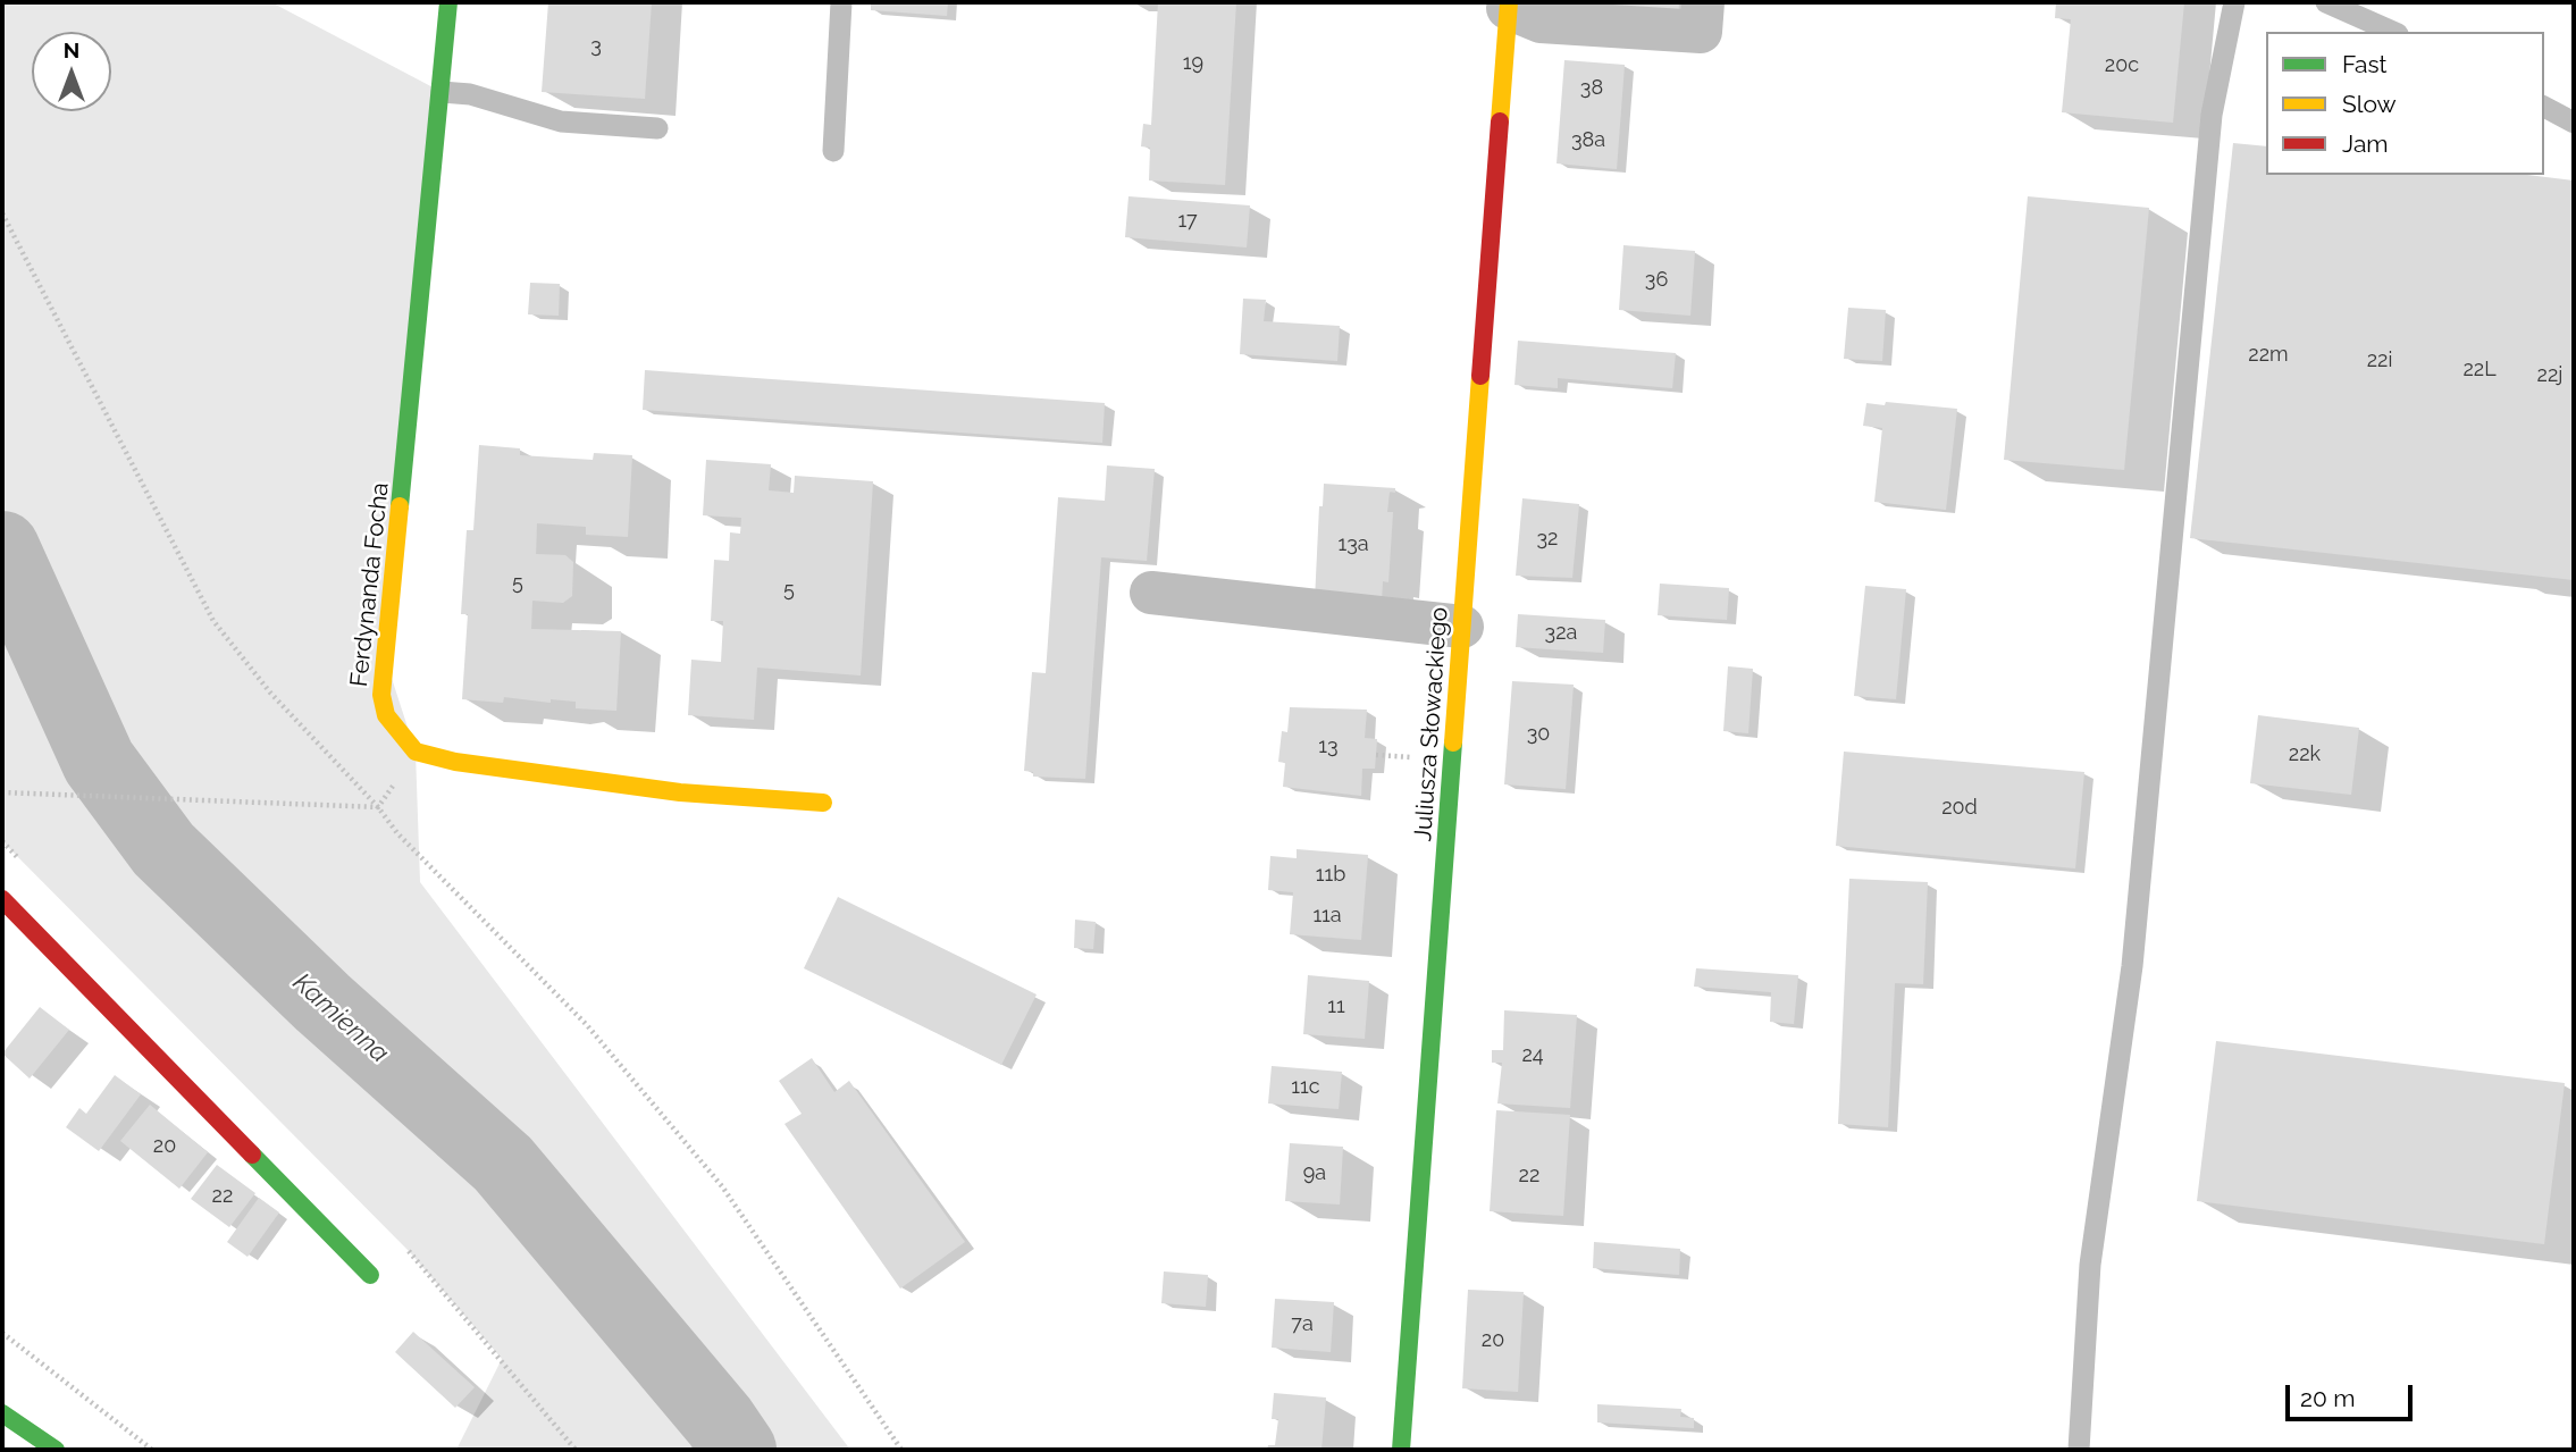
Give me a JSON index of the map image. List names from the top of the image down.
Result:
{
  "streets": {
    "street": ["Ferdynanda Focha", "Juliusza Słowackiego"]
  },
  "water": ["Kamienna"],
  "house_numbers": [
    "3",
    "19",
    "20c",
    "38",
    "38a",
    "17",
    "36",
    "22m",
    "22i",
    "22L",
    "22j",
    "32",
    "13a",
    "5",
    "5",
    "32a",
    "30",
    "13",
    "22k",
    "20d",
    "11b",
    "11a",
    "11",
    "24",
    "11c",
    "20",
    "9a",
    "22",
    "22",
    "7a",
    "20"
  ],
  "legend": ["Fast", "Slow", "Jam"],
  "scale_bar": "20 m",
  "north": "top"
}
